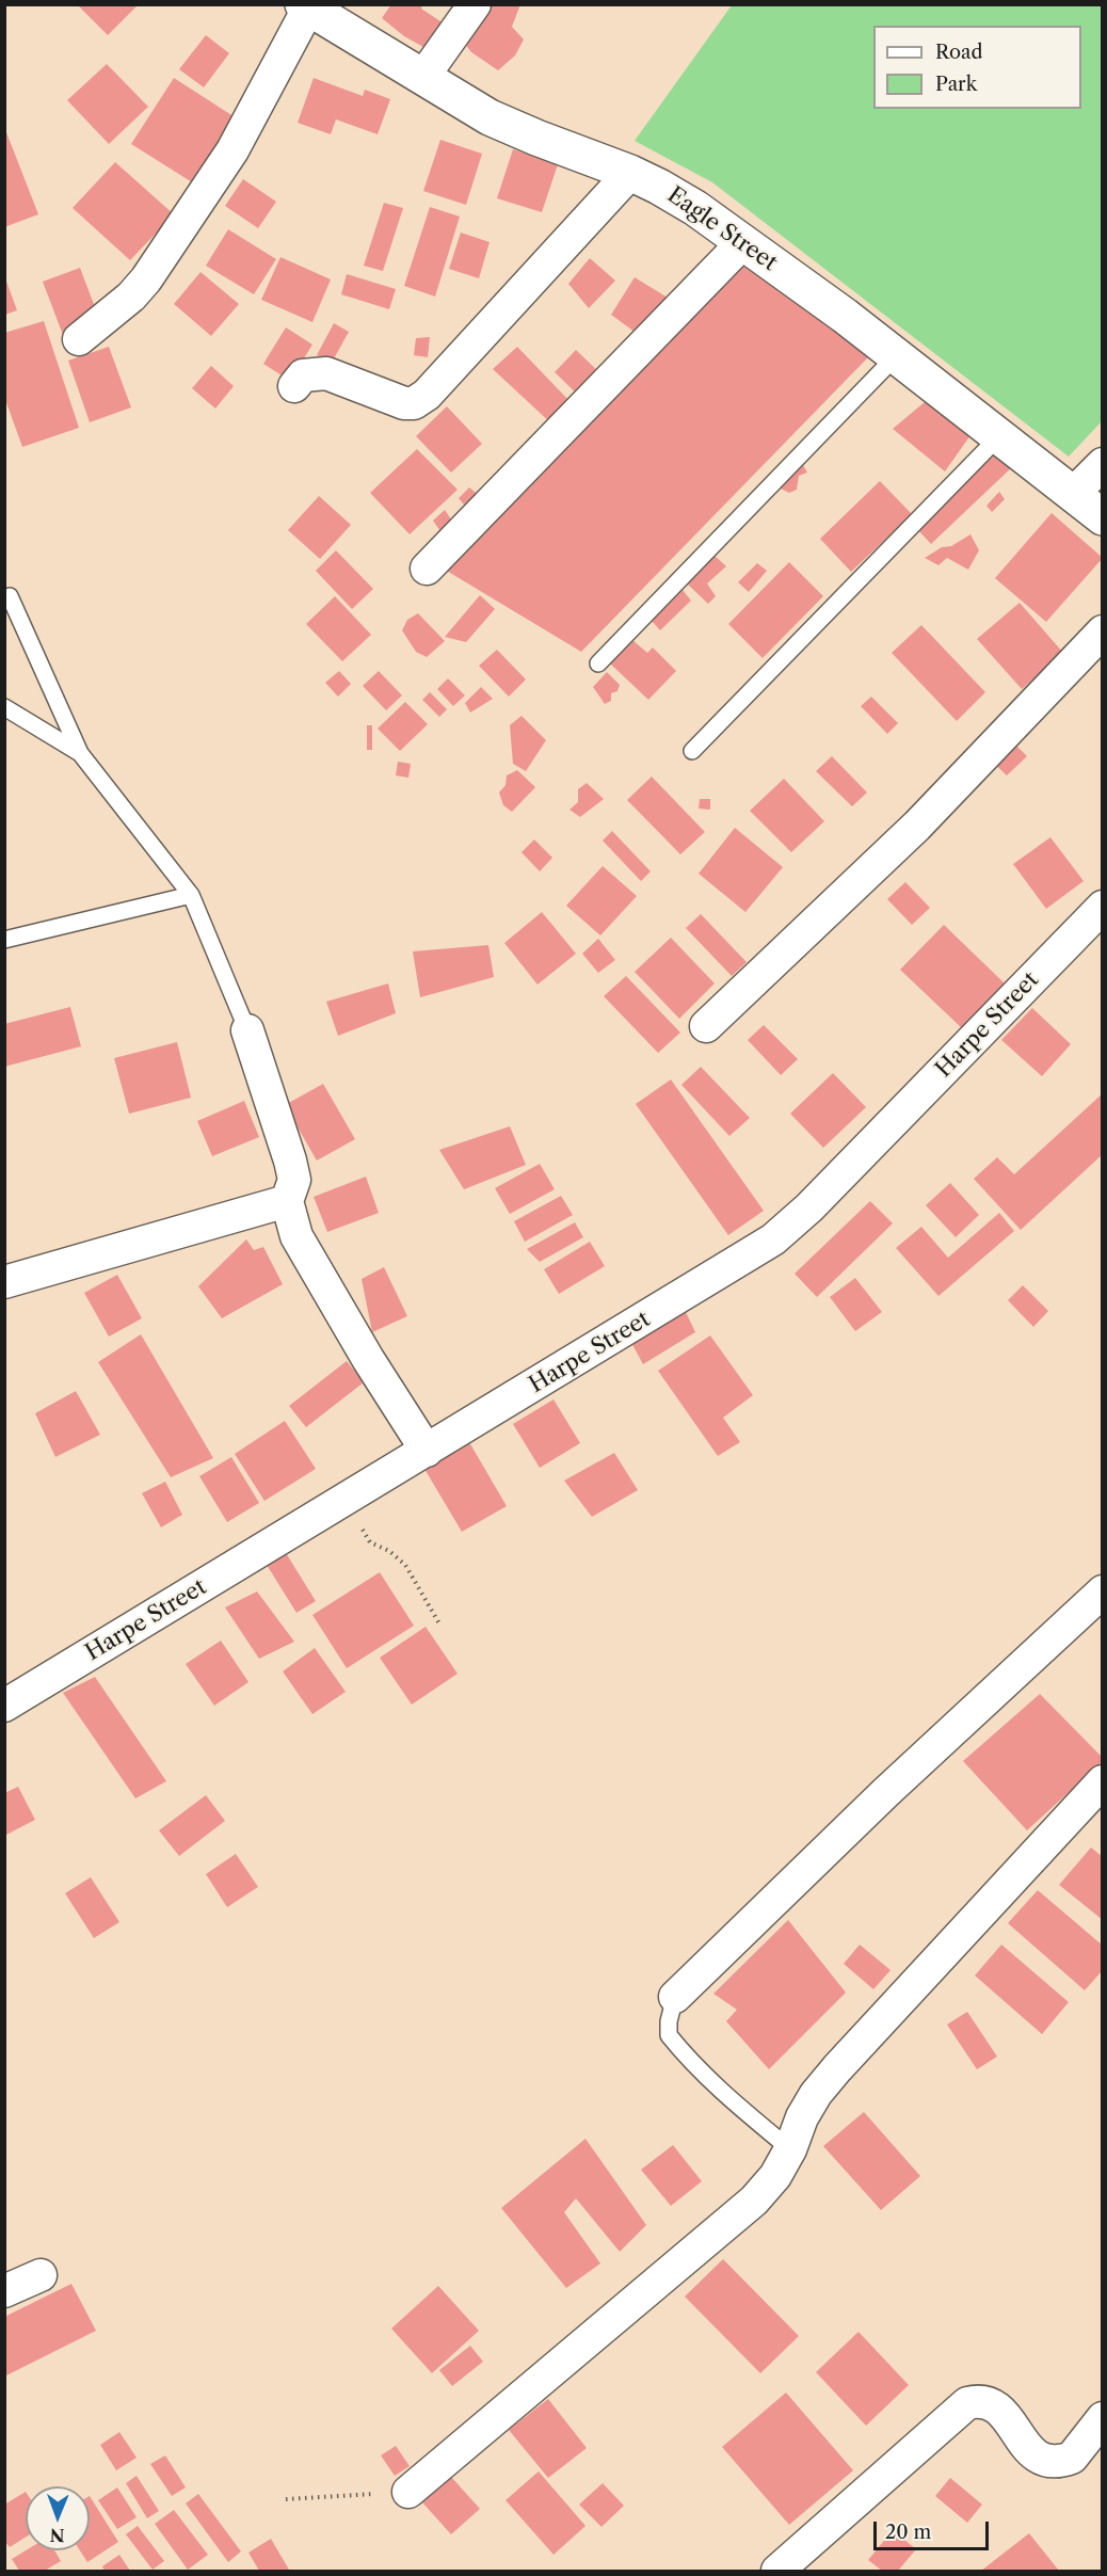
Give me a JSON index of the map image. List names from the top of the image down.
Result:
{
  "streets": {
    "street": ["Eagle Street", "Harpe Street"]
  },
  "legend": ["Road", "Park"],
  "scale_bar": "20 m",
  "north": "bottom"
}
